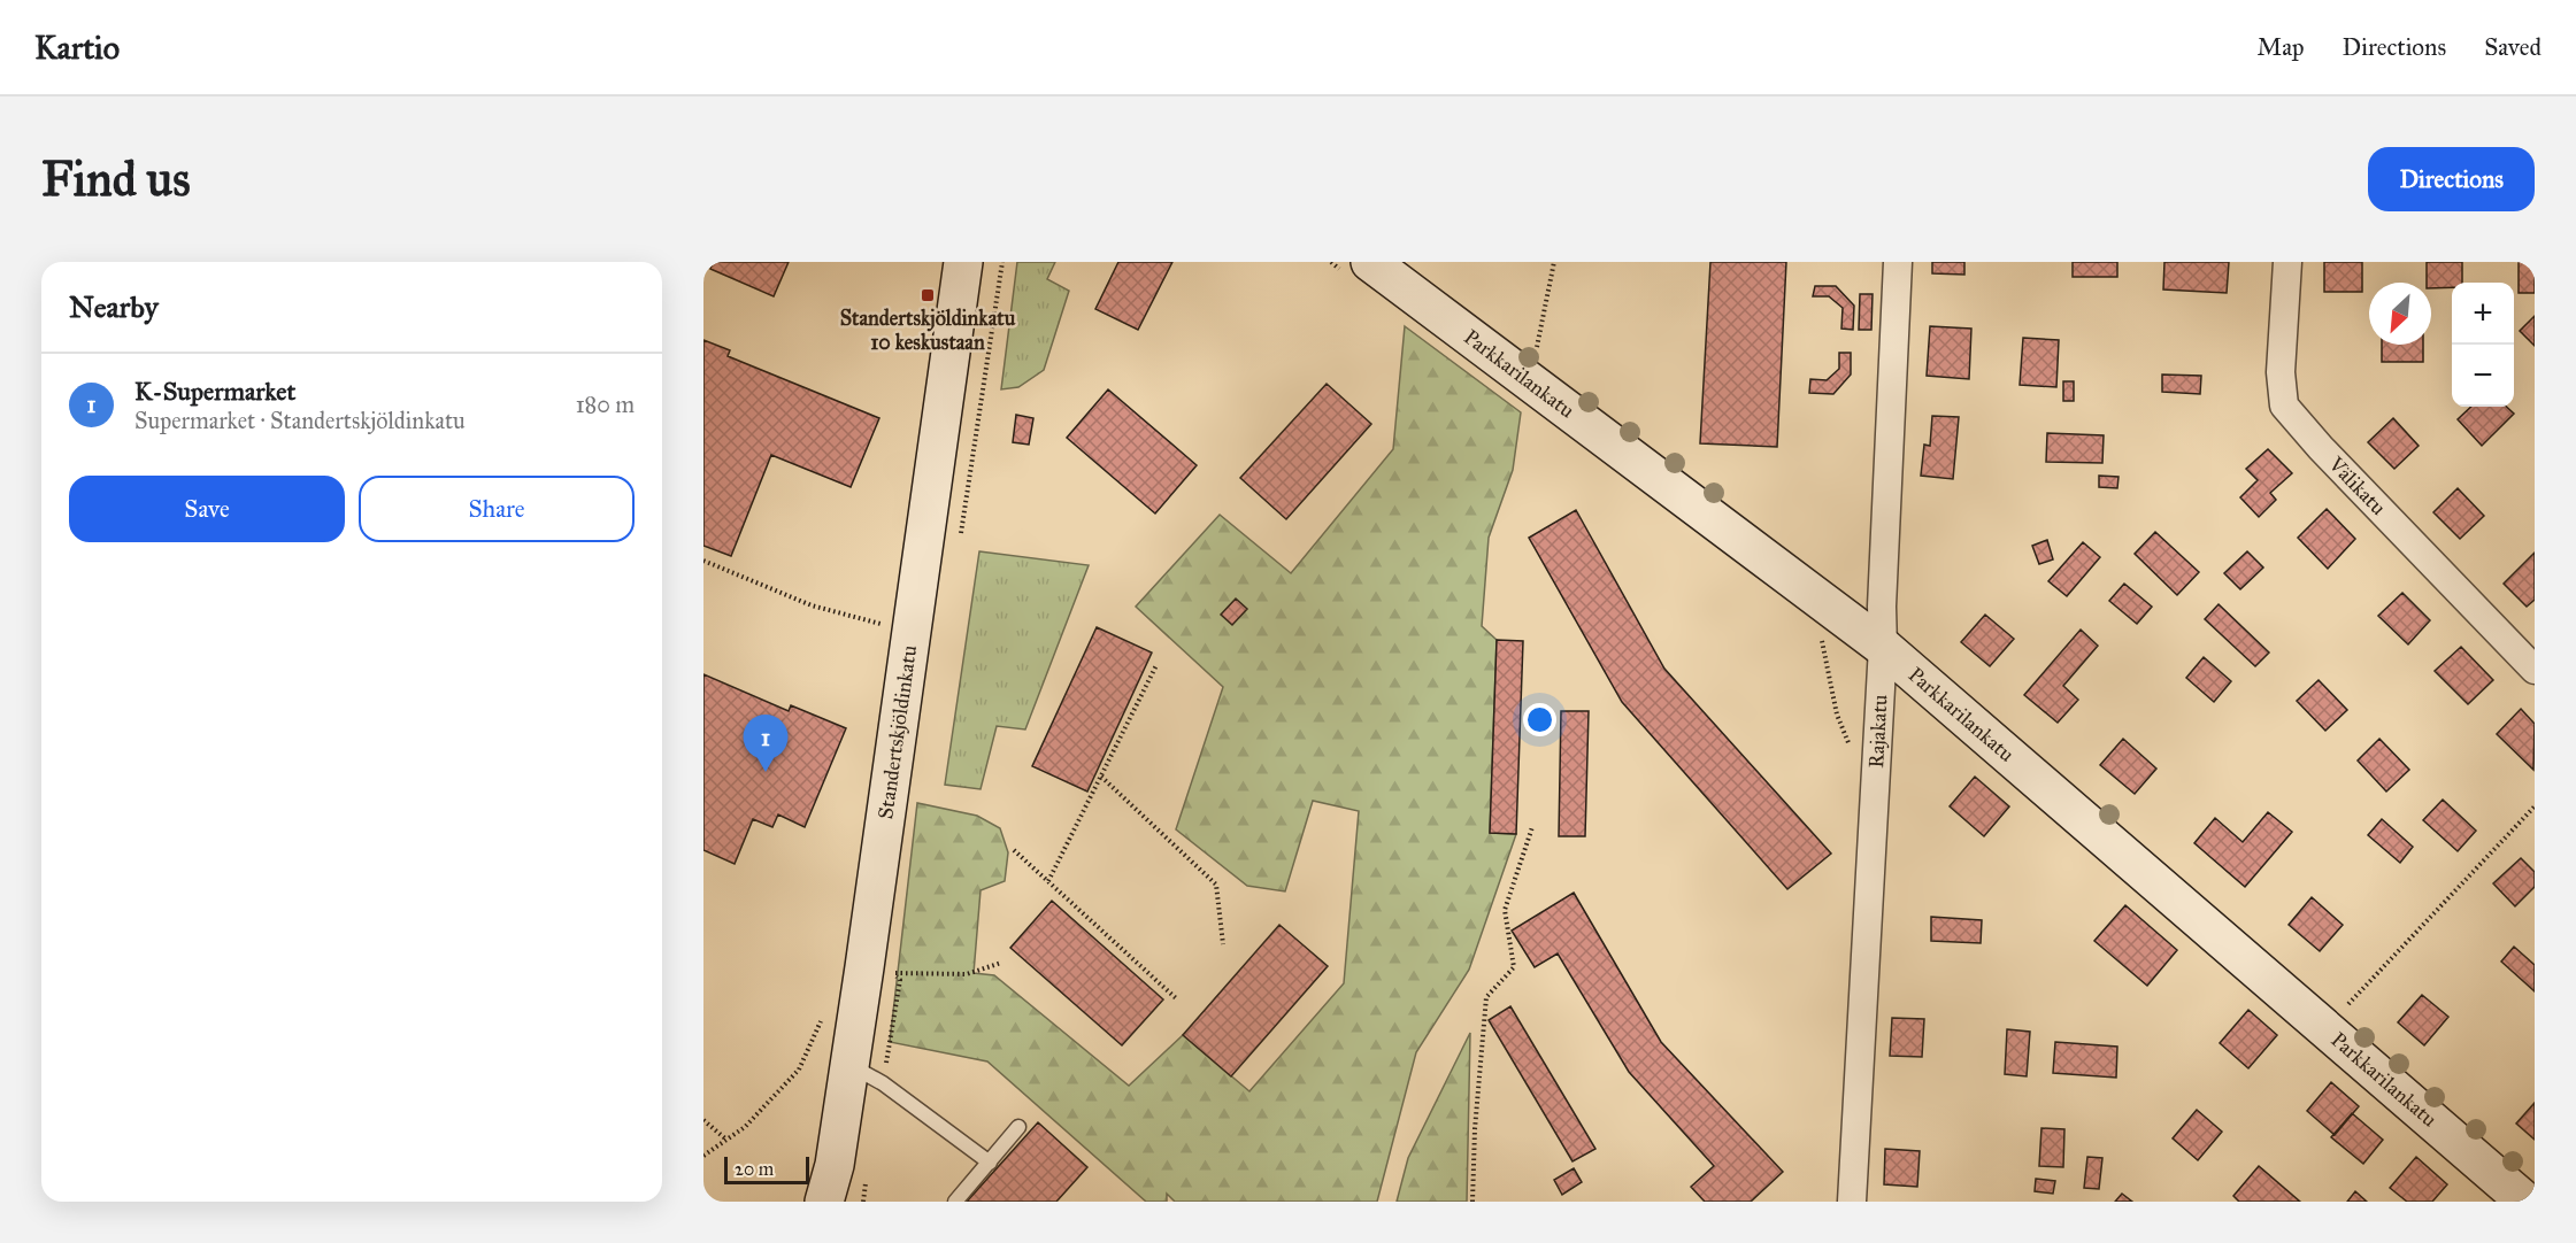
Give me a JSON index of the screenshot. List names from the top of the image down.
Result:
{
  "streets": {
    "street": [
      "Parkkarilankatu",
      "Välikatu",
      "Rajakatu",
      "Standertskjöldinkatu"
    ]
  },
  "crossings": [
    ["Parkkarilankatu", "Rajakatu"]
  ],
  "places": {
    "transit": ["Standertskjöldinkatu 10 keskustaan"]
  },
  "scale_bar": "20 m",
  "north": "bottom left",
  "page": {
    "header": "Kartio",
    "nav": ["Map", "Directions", "Saved"],
    "buttons": [
      "Directions",
      ["Save", "Share"]
    ],
    "title": "Find us",
    "heading": "Nearby",
    "map_buttons": ["+", "−"],
    "list": [
      {
        "mark": "1",
        "name": "K-Supermarket",
        "note": "Supermarket · Standertskjöldinkatu",
        "value": "180 m"
      }
    ],
    "pins": "1",
    "scale": "20 m"
  }
}
